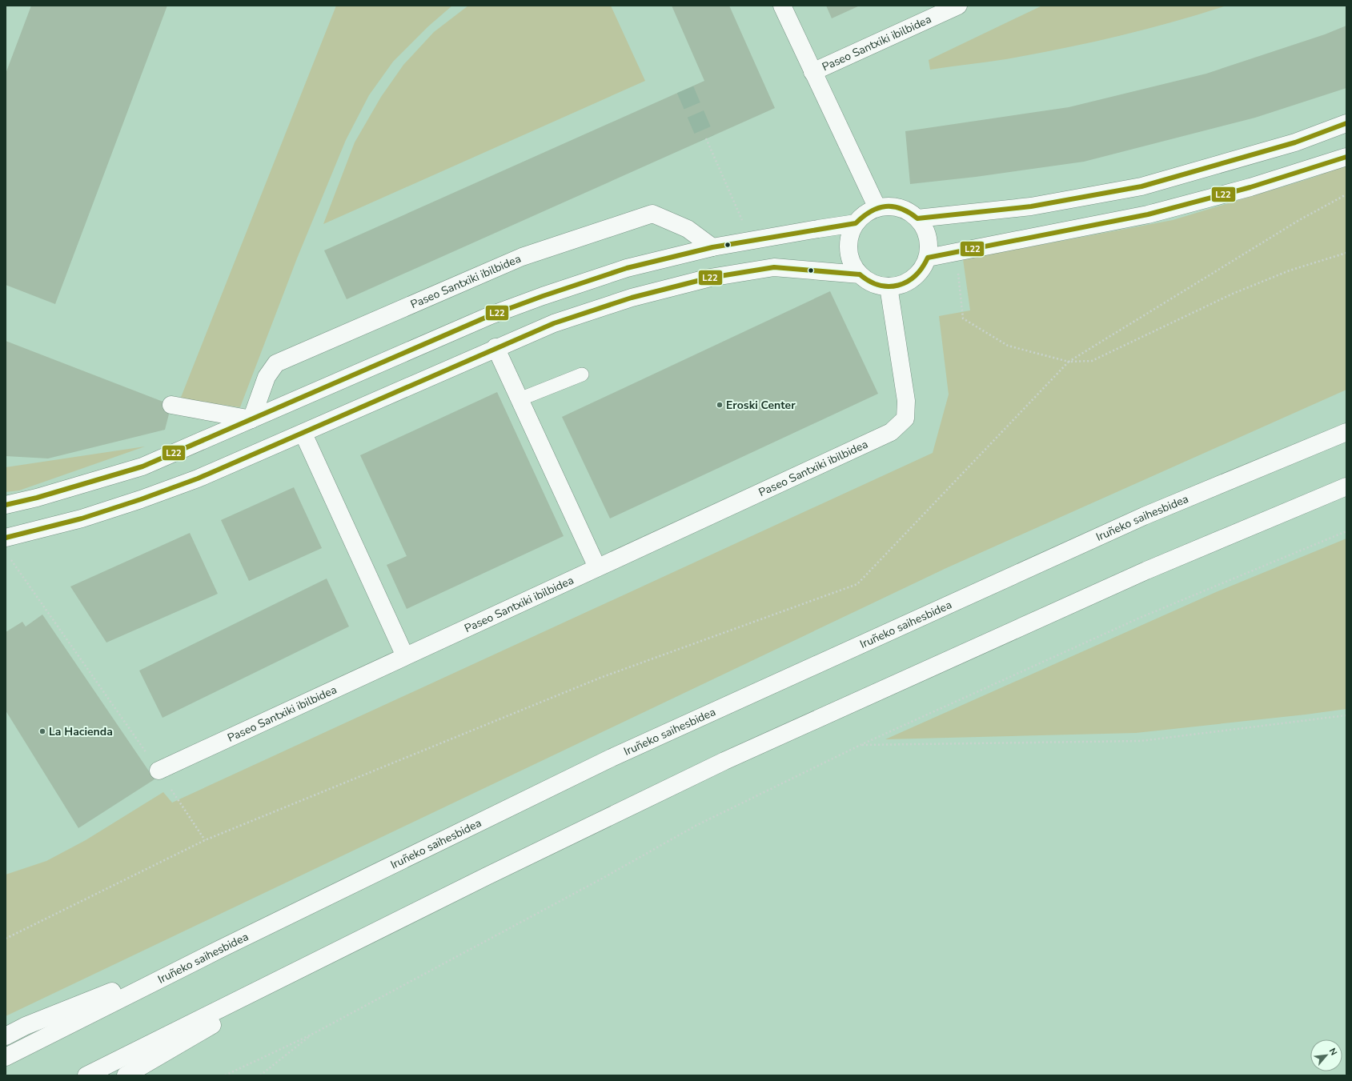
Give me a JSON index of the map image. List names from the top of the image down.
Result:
{
  "streets": {
    "main road": ["Paseo Santxiki ibilbidea", "Iruñeko saihesbidea"]
  },
  "places": ["Eroski Center", "La Hacienda"],
  "lines": ["transit line L22"],
  "north": "top right"
}
